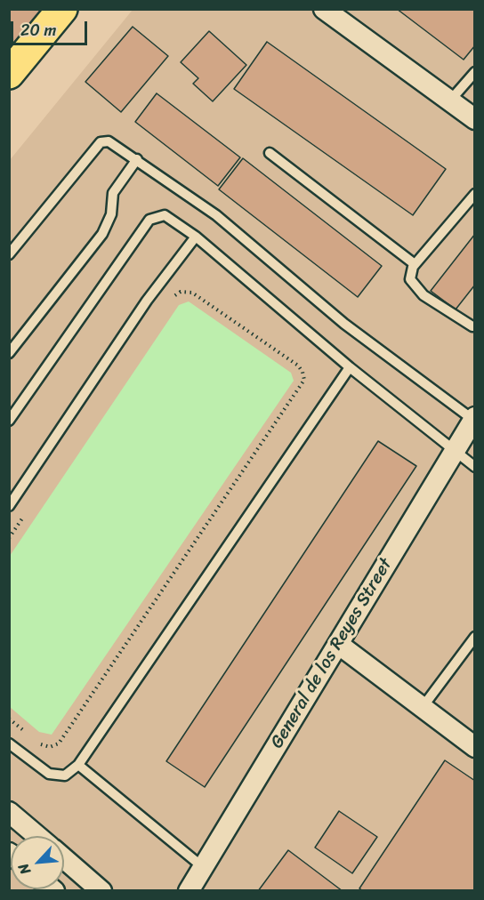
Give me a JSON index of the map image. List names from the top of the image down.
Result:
{
  "streets": {
    "street": ["General de los Reyes Street"]
  },
  "scale_bar": "20 m",
  "north": "bottom left"
}
